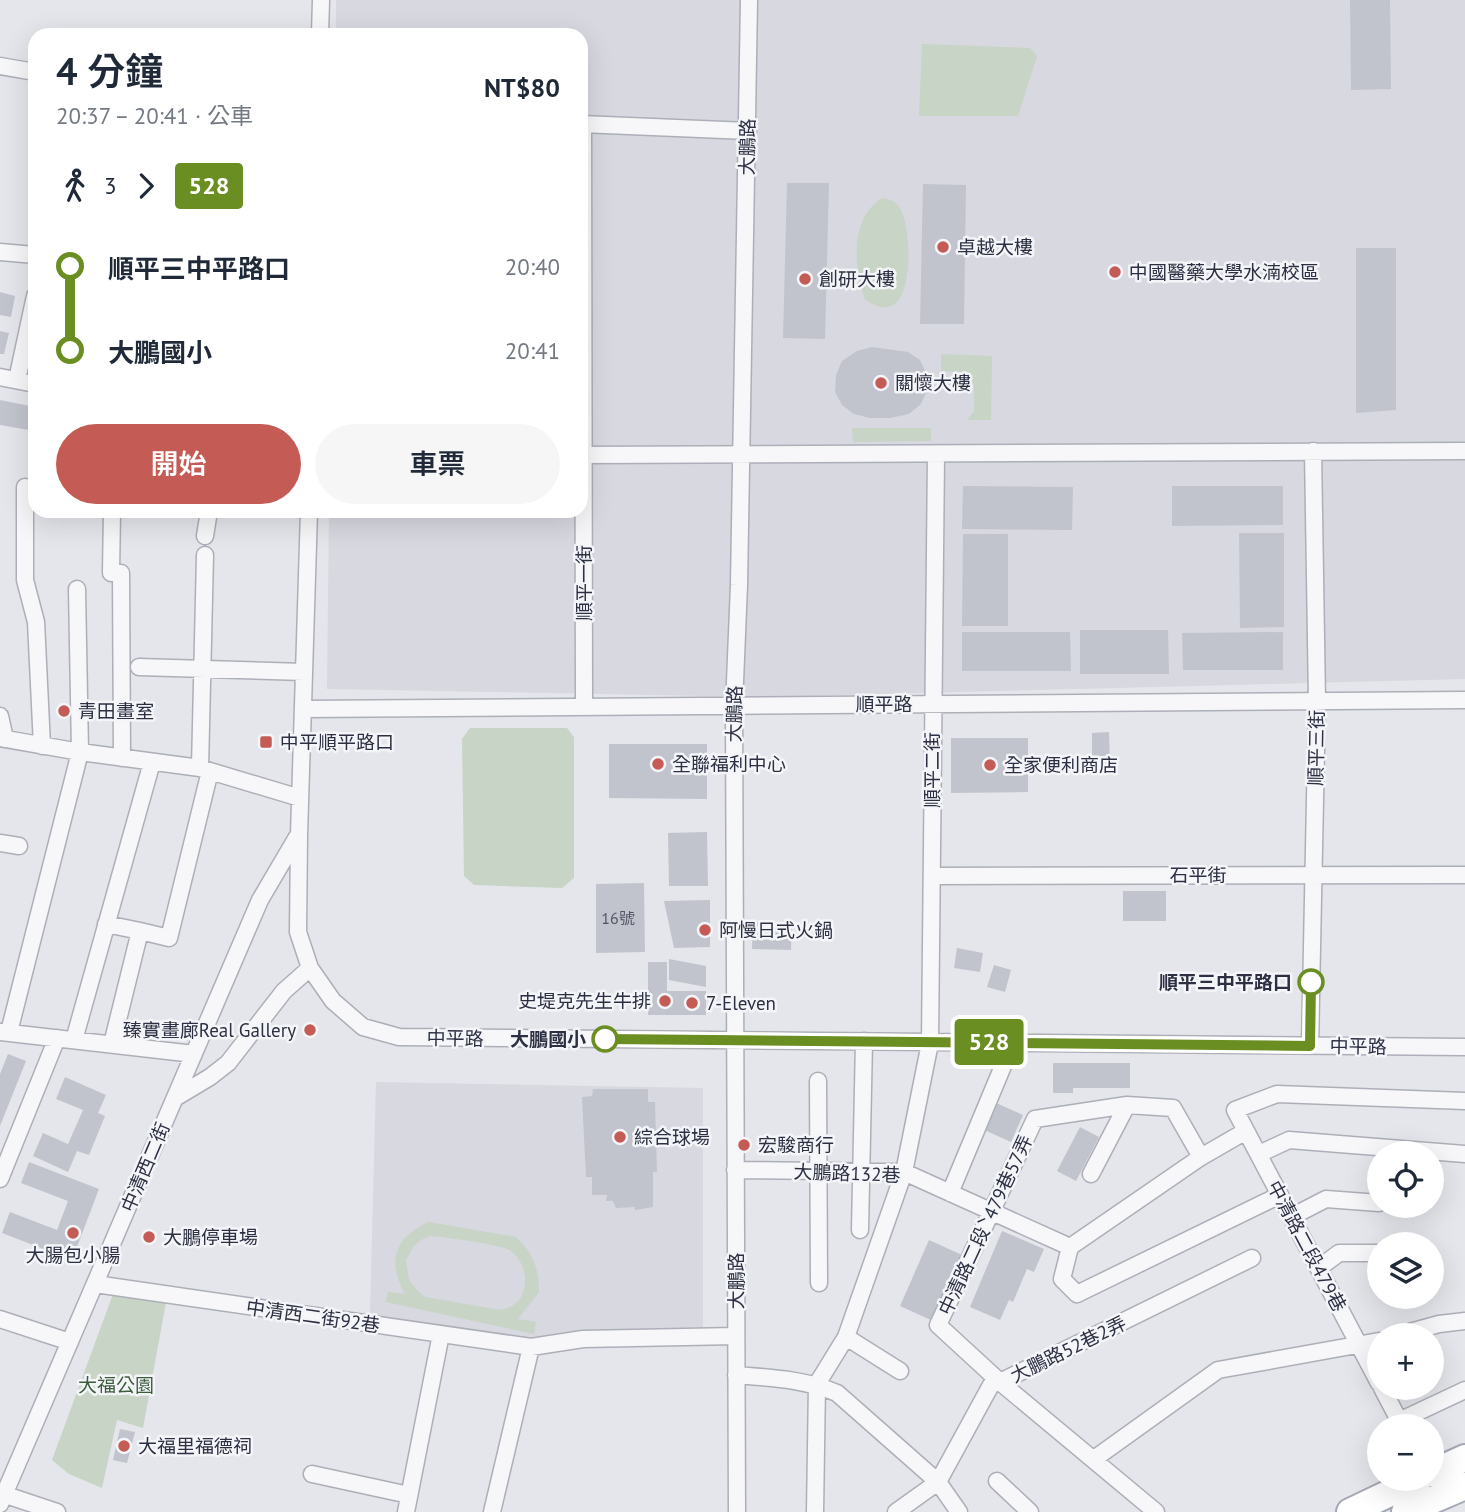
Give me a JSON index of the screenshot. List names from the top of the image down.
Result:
{
  "streets": {
    "street": [
      "大鵬路",
      "順平一街",
      "順平路",
      "順平三街",
      "順平二街",
      "石平街",
      "中平路",
      "中清西二街",
      "大鵬路132巷",
      "中清路二段ˋ479巷57弄",
      "中清路二段479巷",
      "中清西二街92巷",
      "大鵬路52巷2弄"
    ]
  },
  "crossings": [
    ["大鵬路", "順平路"],
    ["大鵬路", "中平路"],
    ["大鵬路", "大鵬路132巷"],
    ["大鵬路", "中清西二街92巷"],
    ["順平一街", "順平路"],
    ["順平路", "順平三街"],
    ["順平路", "順平二街"],
    ["順平路", "中平路"],
    ["順平三街", "石平街"],
    ["順平三街", "中平路"],
    ["順平二街", "石平街"],
    ["順平二街", "中平路"],
    ["順平二街", "大鵬路132巷"],
    ["中平路", "中清西二街"],
    ["中清西二街", "中清西二街92巷"],
    ["大鵬路132巷", "中清路二段ˋ479巷57弄"],
    ["中清路二段ˋ479巷57弄", "大鵬路52巷2弄"]
  ],
  "parks": ["大福公園"],
  "places": {
    "other": [
      "卓越大樓",
      "中國醫藥大學水湳校區",
      "創研大樓",
      "關懷大樓",
      "青田畫室",
      "全聯福利中心",
      "全家便利商店",
      "阿慢日式火鍋",
      "順平三中平路口",
      "史堤克先生牛排",
      "7-Eleven",
      "臻實畫廊Real Gallery",
      "大鵬國小",
      "綜合球場",
      "宏駿商行",
      "大腸包小腸",
      "大鵬停車場",
      "大福里福德祠"
    ],
    "transit": ["中平順平路口"]
  },
  "lines": ["bus line 528"],
  "house_numbers": ["16號"],
  "page": {
    "on_map": "528",
    "heading": ["4 分鐘", "20:37 – 20:41 · 公車", "NT$80"],
    "legs": ["3", "528"],
    "list": [
      {
        "name": "順平三中平路口",
        "value": "20:40"
      },
      {
        "name": "大鵬國小",
        "value": "20:41"
      }
    ],
    "buttons": ["開始", "車票"],
    "map_buttons": ["+", "−"]
  }
}
